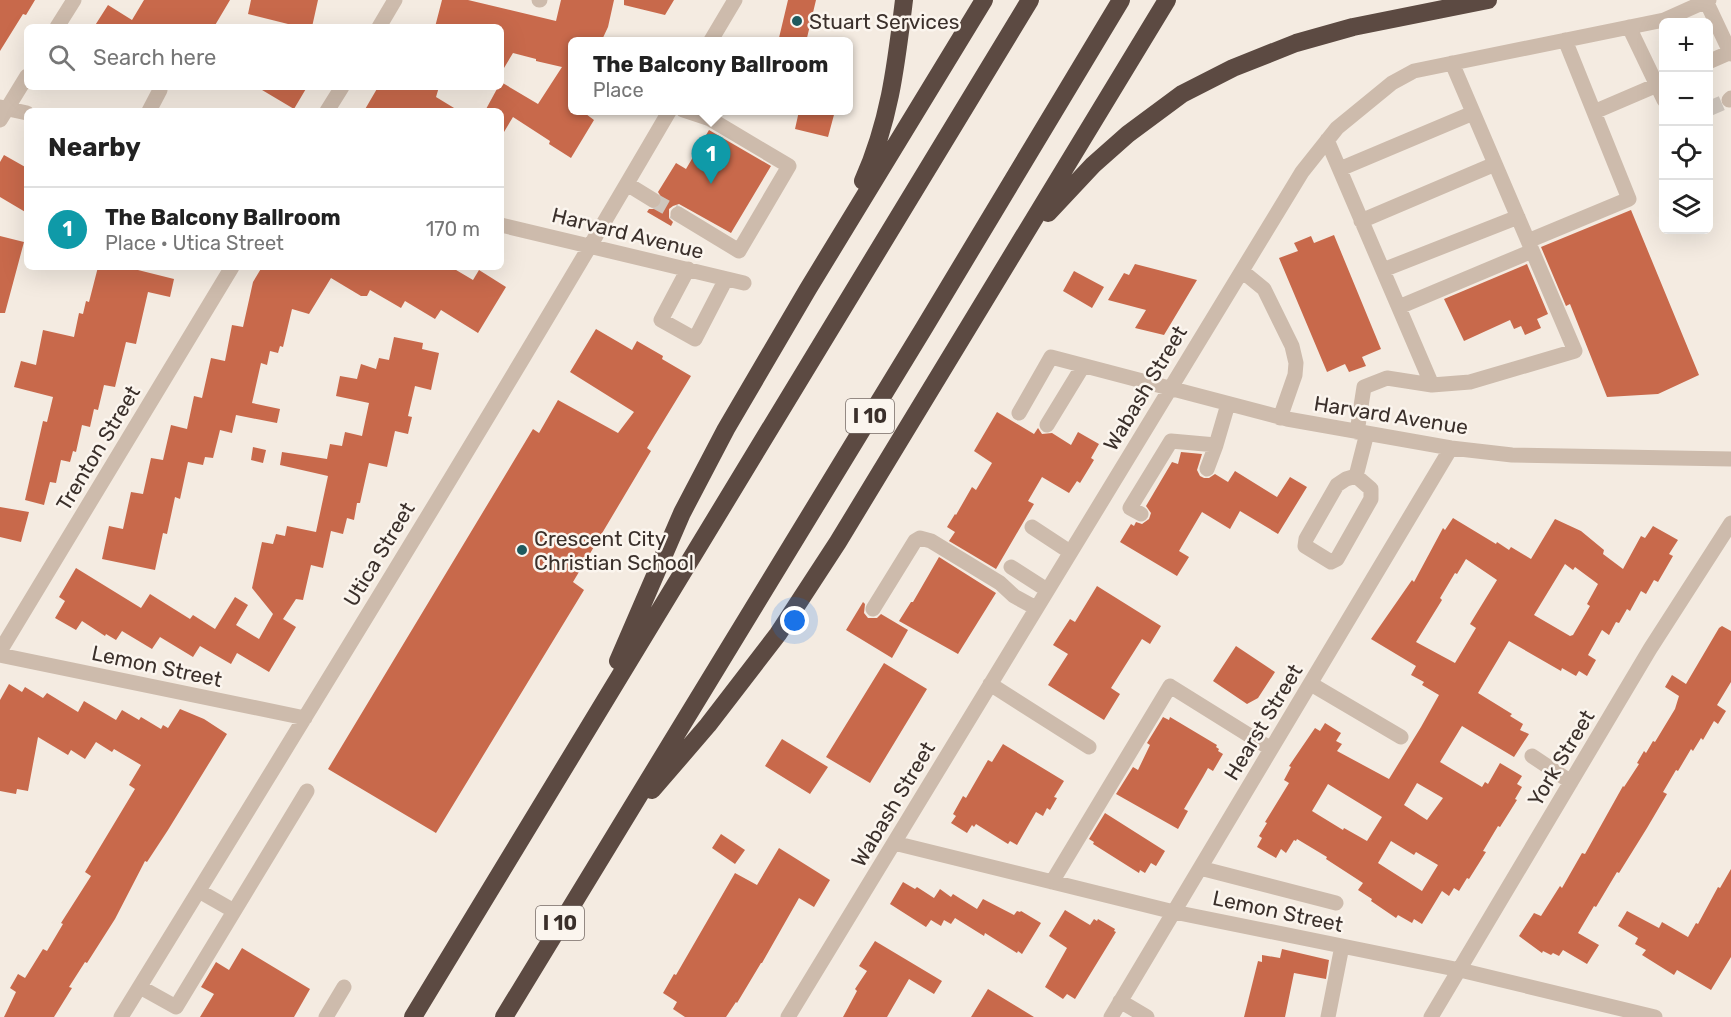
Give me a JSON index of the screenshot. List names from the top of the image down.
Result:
{
  "streets": {
    "highway": ["I 10"],
    "street": [
      "Harvard Avenue",
      "Wabash Street",
      "Trenton Street",
      "Utica Street",
      "Lemon Street",
      "Hearst Street",
      "York Street"
    ]
  },
  "crossings": [
    ["Harvard Avenue", "Wabash Street"],
    ["Harvard Avenue", "Utica Street"],
    ["Harvard Avenue", "Hearst Street"],
    ["Wabash Street", "Lemon Street"],
    ["Trenton Street", "Lemon Street"],
    ["Utica Street", "Lemon Street"],
    ["Lemon Street", "Hearst Street"],
    ["Lemon Street", "York Street"]
  ],
  "places": ["Stuart Services", "Crescent City Christian School"],
  "page": {
    "map_buttons": ["+", "−"],
    "search": "Search here",
    "popup": ["The Balcony Ballroom", "Place"],
    "heading": "Nearby",
    "pins": "1",
    "list": [
      {
        "mark": "1",
        "name": "The Balcony Ballroom",
        "note": "Place · Utica Street",
        "value": "170 m"
      }
    ]
  }
}
